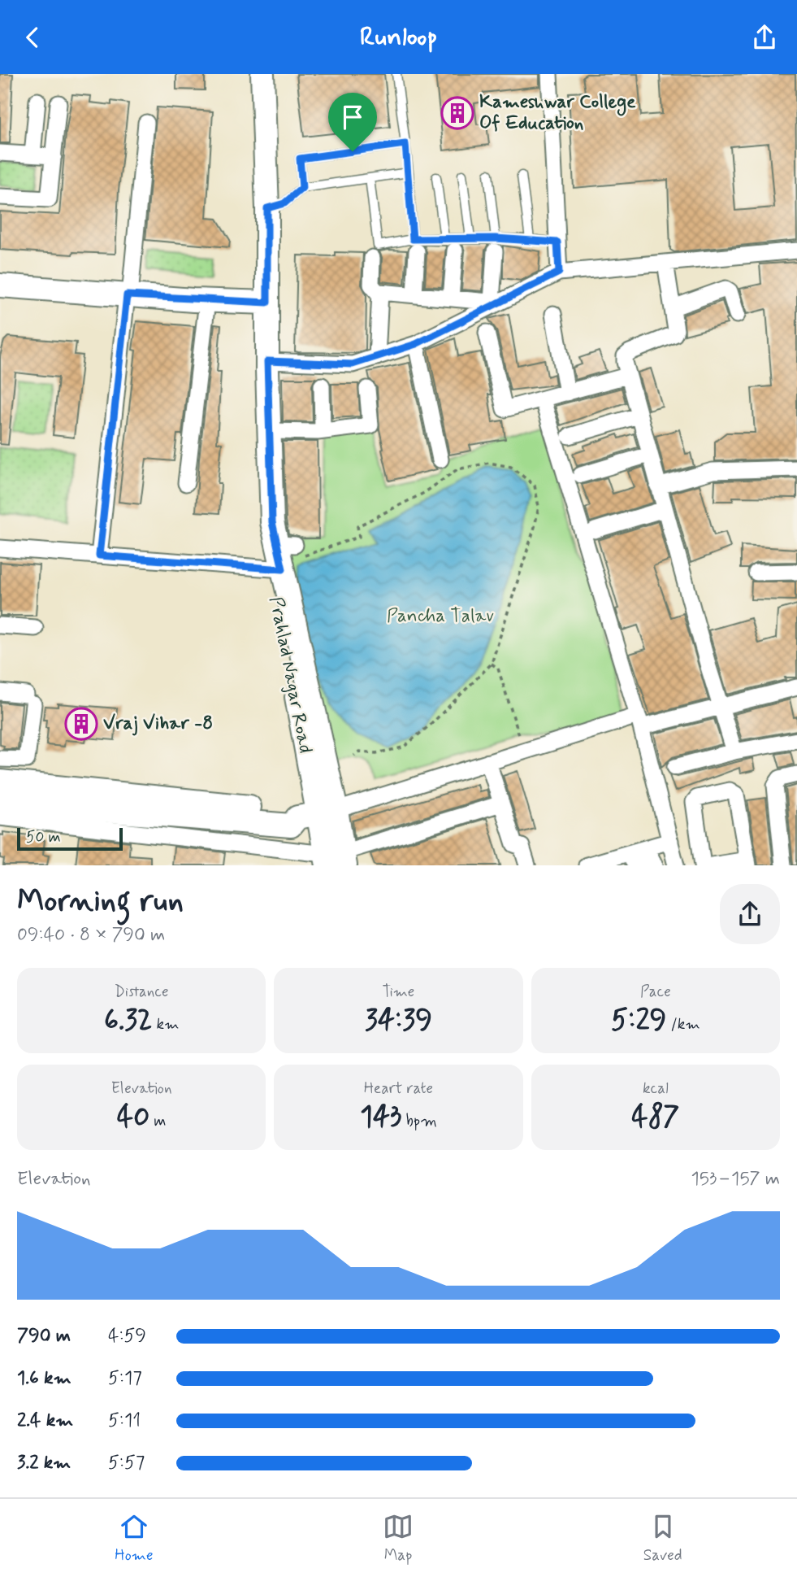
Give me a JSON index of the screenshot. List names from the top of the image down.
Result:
{
  "parks": ["Pancha Talav"],
  "places": {
    "building": ["Kameshwar College Of Education", "Vraj Vihar -8"]
  },
  "scale_bar": "50 m",
  "page": {
    "header": "Runloop",
    "scale": "50 m",
    "heading": ["Morning run", "09:40 · 8 × 790 m"],
    "stats": [
      ["Distance", "6.32 km"],
      ["Time", "34:39"],
      ["Pace", "5:29 /km"],
      ["Elevation", "40 m"],
      ["Heart rate", "143 bpm"],
      ["kcal", "487"]
    ],
    "chart": ["Elevation", "153–157 m"],
    "list": [
      {
        "name": "790 m",
        "note": "4:59"
      },
      {
        "name": "1.6 km",
        "note": "5:17"
      },
      {
        "name": "2.4 km",
        "note": "5:11"
      },
      {
        "name": "3.2 km",
        "note": "5:57"
      }
    ],
    "tabs": ["Home", "Map", "Saved"]
  }
}
